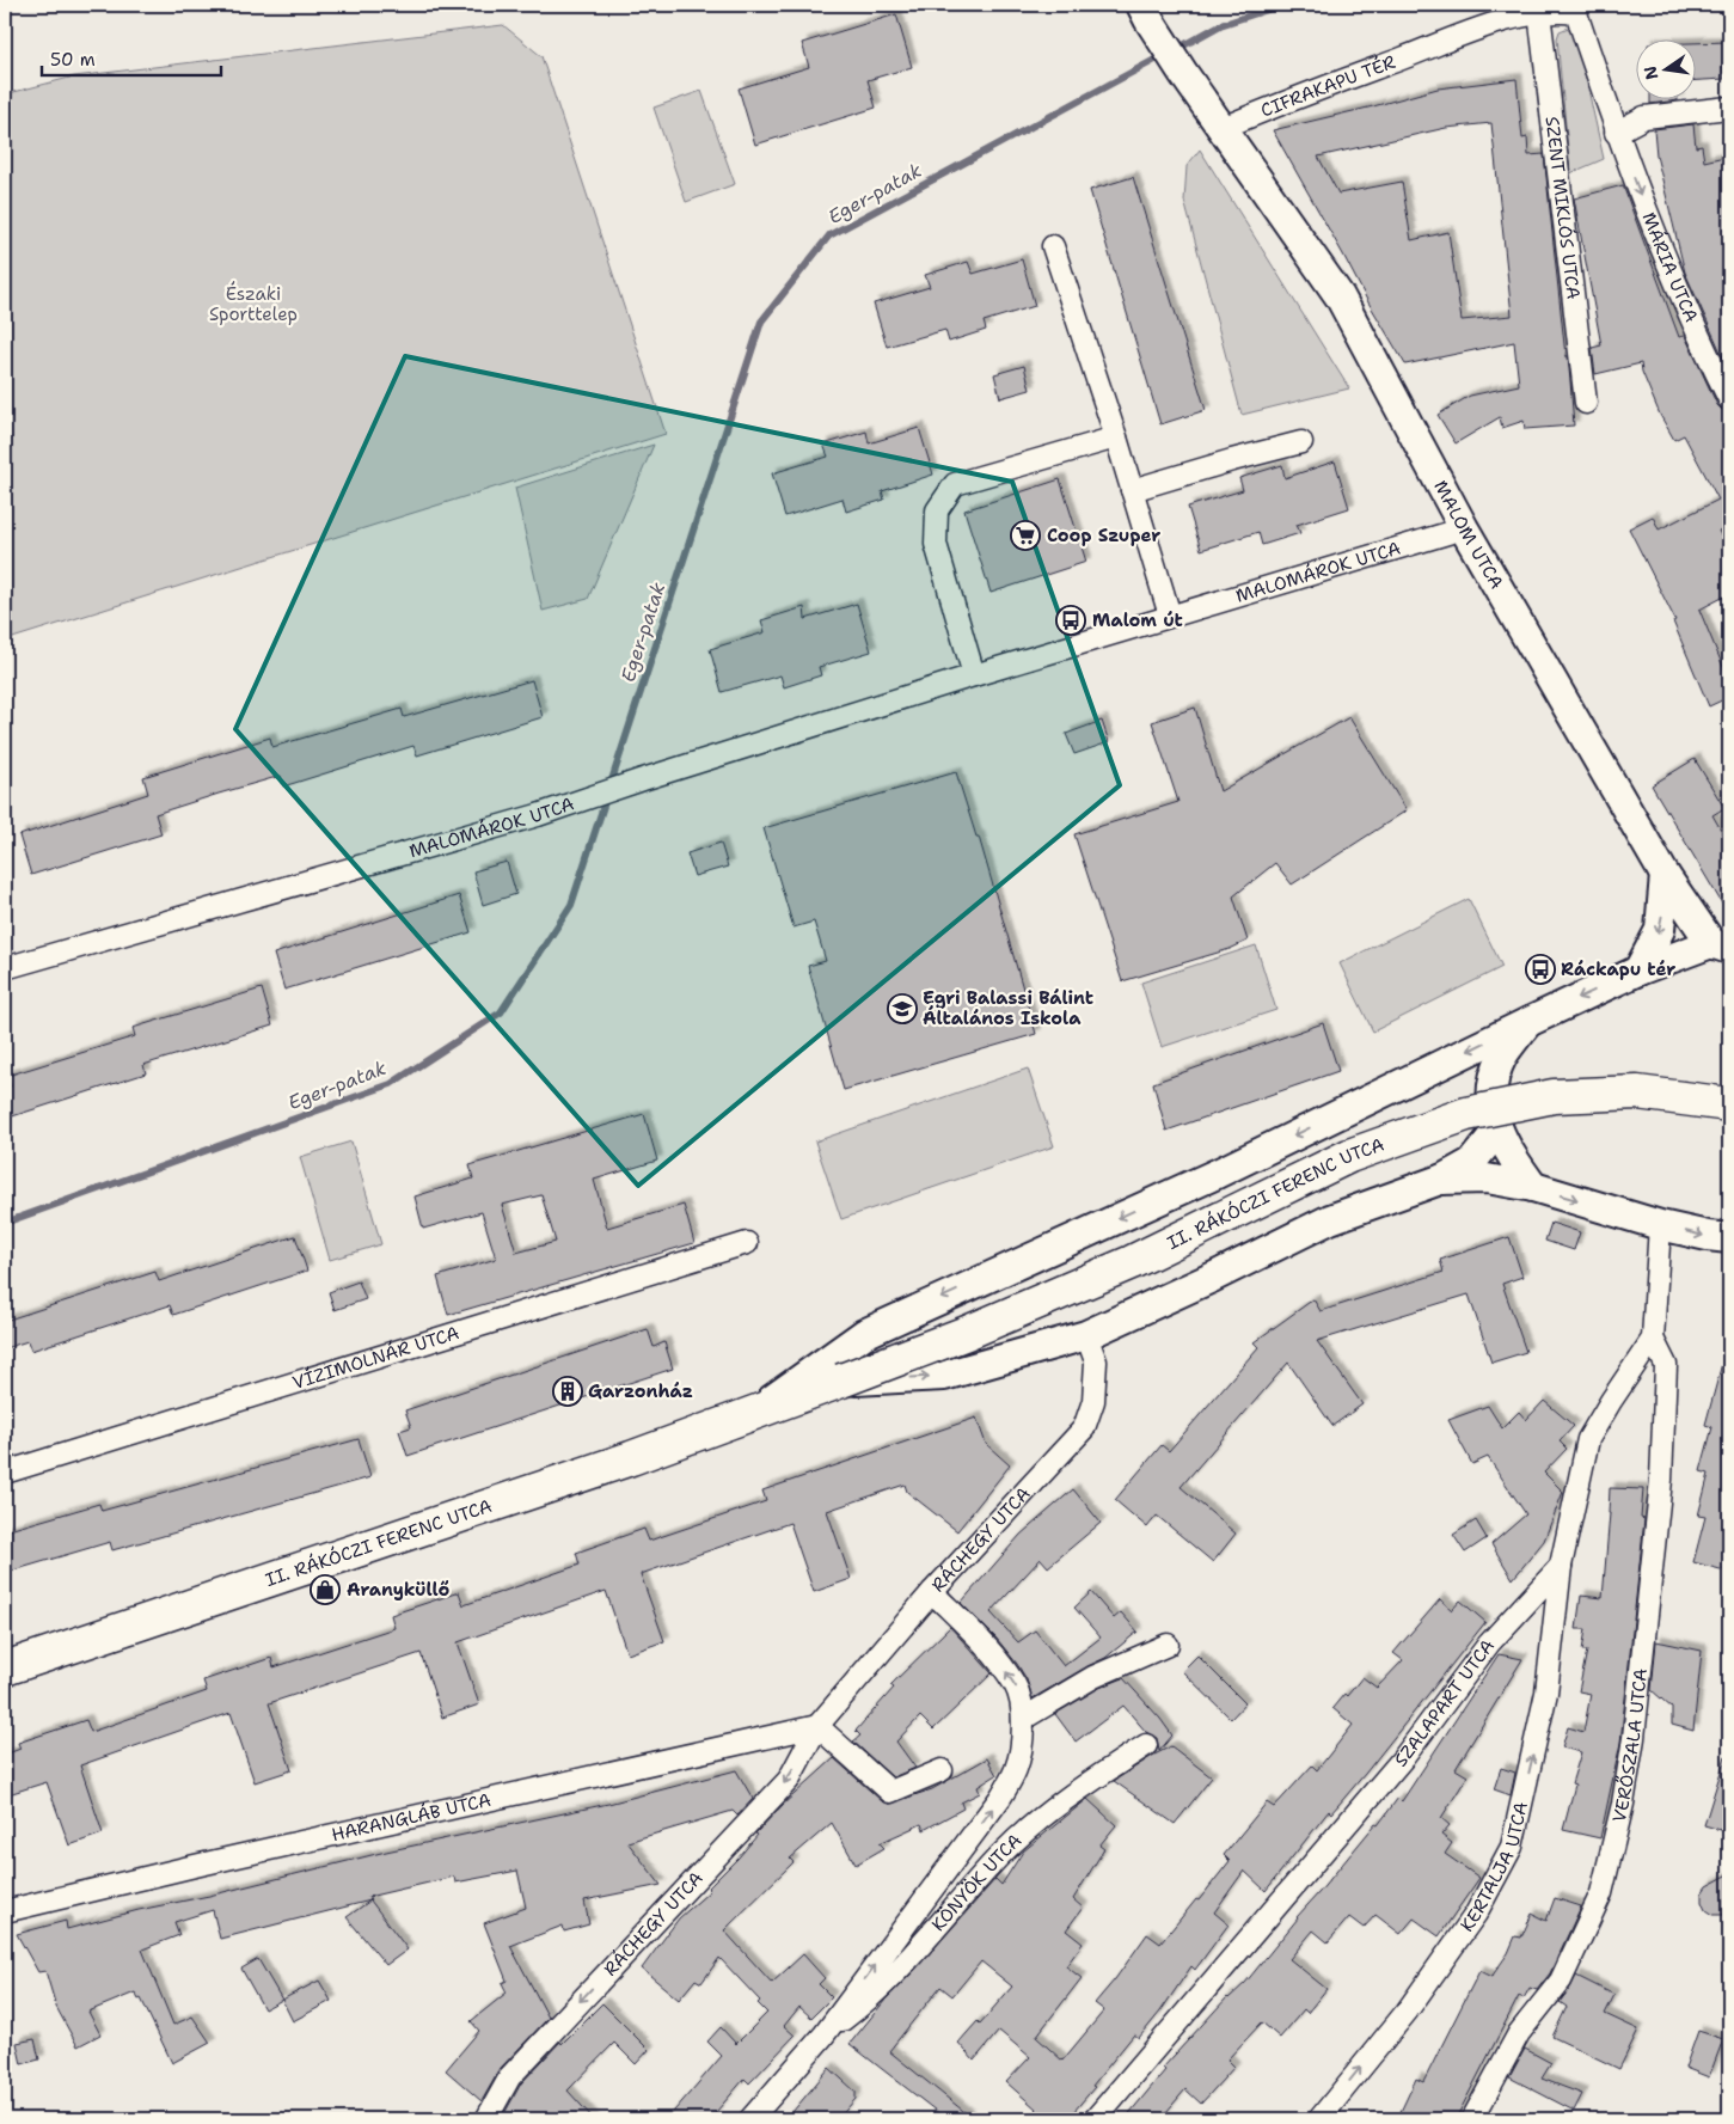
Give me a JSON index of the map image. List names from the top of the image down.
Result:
{
  "streets": {
    "main road": ["MALOM UTCA", "II. RÁKÓCZI FERENC UTCA"],
    "street": [
      "CIFRAKAPU TÉR",
      "SZENT MIKLÓS UTCA",
      "MÁRIA UTCA",
      "MALOMÁROK UTCA",
      "VÍZIMOLNÁR UTCA",
      "RÁCHEGY UTCA",
      "SZALAPART UTCA",
      "VERŐSZALA UTCA",
      "HARANGLÁB UTCA",
      "KERTALJA UTCA",
      "KÖNYÖK UTCA"
    ]
  },
  "crossings": [
    ["CIFRAKAPU TÉR", "SZENT MIKLÓS UTCA"],
    ["CIFRAKAPU TÉR", "MÁRIA UTCA"],
    ["CIFRAKAPU TÉR", "MALOM UTCA"],
    ["MALOM UTCA", "MALOMÁROK UTCA"],
    ["II. RÁKÓCZI FERENC UTCA", "RÁCHEGY UTCA"],
    ["RÁCHEGY UTCA", "HARANGLÁB UTCA"],
    ["SZALAPART UTCA", "KERTALJA UTCA"]
  ],
  "one_way": ["MÁRIA UTCA", "RÁCHEGY UTCA", "KERTALJA UTCA"],
  "water": ["Eger-patak"],
  "parks": ["Északi Sporttelep"],
  "places": {
    "supermarket": ["Coop Szuper"],
    "bus stop": ["Malom út", "Ráckapu tér"],
    "school or university": ["Egri Balassi Bálint Általános Iskola"],
    "building": ["Garzonház"],
    "shop": ["Aranyküllő"]
  },
  "scale_bar": "50 m",
  "north": "left"
}
